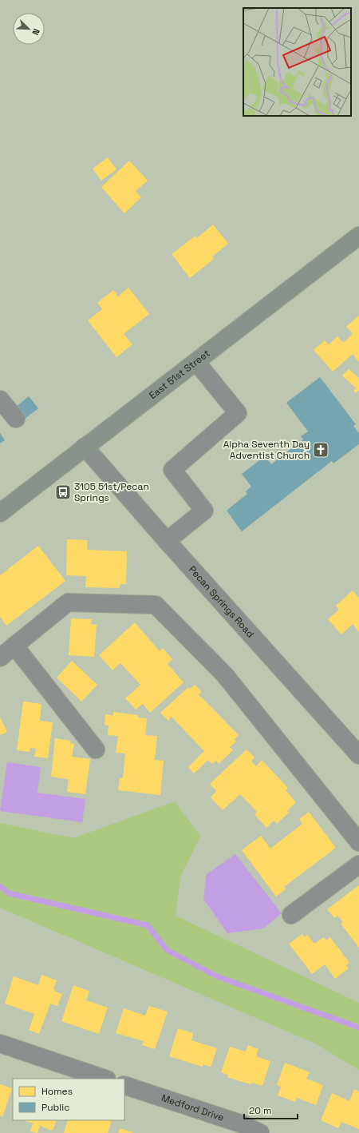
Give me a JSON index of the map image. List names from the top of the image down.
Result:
{
  "streets": {
    "main road": ["East 51st Street"],
    "street": ["Pecan Springs Road", "Medford Drive"]
  },
  "crossings": [
    ["East 51st Street", "Pecan Springs Road"]
  ],
  "places": {
    "church": ["Alpha Seventh Day Adventist Church"],
    "bus stop": ["3105 51st/Pecan Springs"]
  },
  "legend": ["Homes", "Public"],
  "scale_bar": "20 m",
  "north": "bottom right"
}
